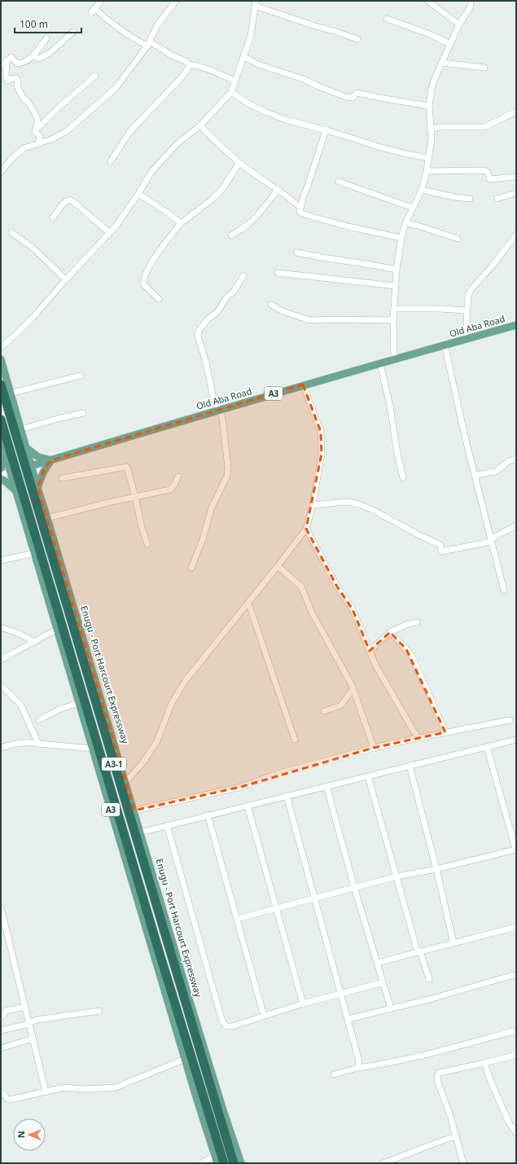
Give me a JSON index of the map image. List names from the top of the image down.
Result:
{
  "streets": {
    "highway": ["A3", "Enugu - Port Harcourt Expressway", "A3-1"],
    "main road": ["Old Aba Road"]
  },
  "crossings": [
    ["Old Aba Road", "Enugu - Port Harcourt Expressway"],
    ["A3", "A3-1"]
  ],
  "scale_bar": "100 m",
  "north": "left"
}
